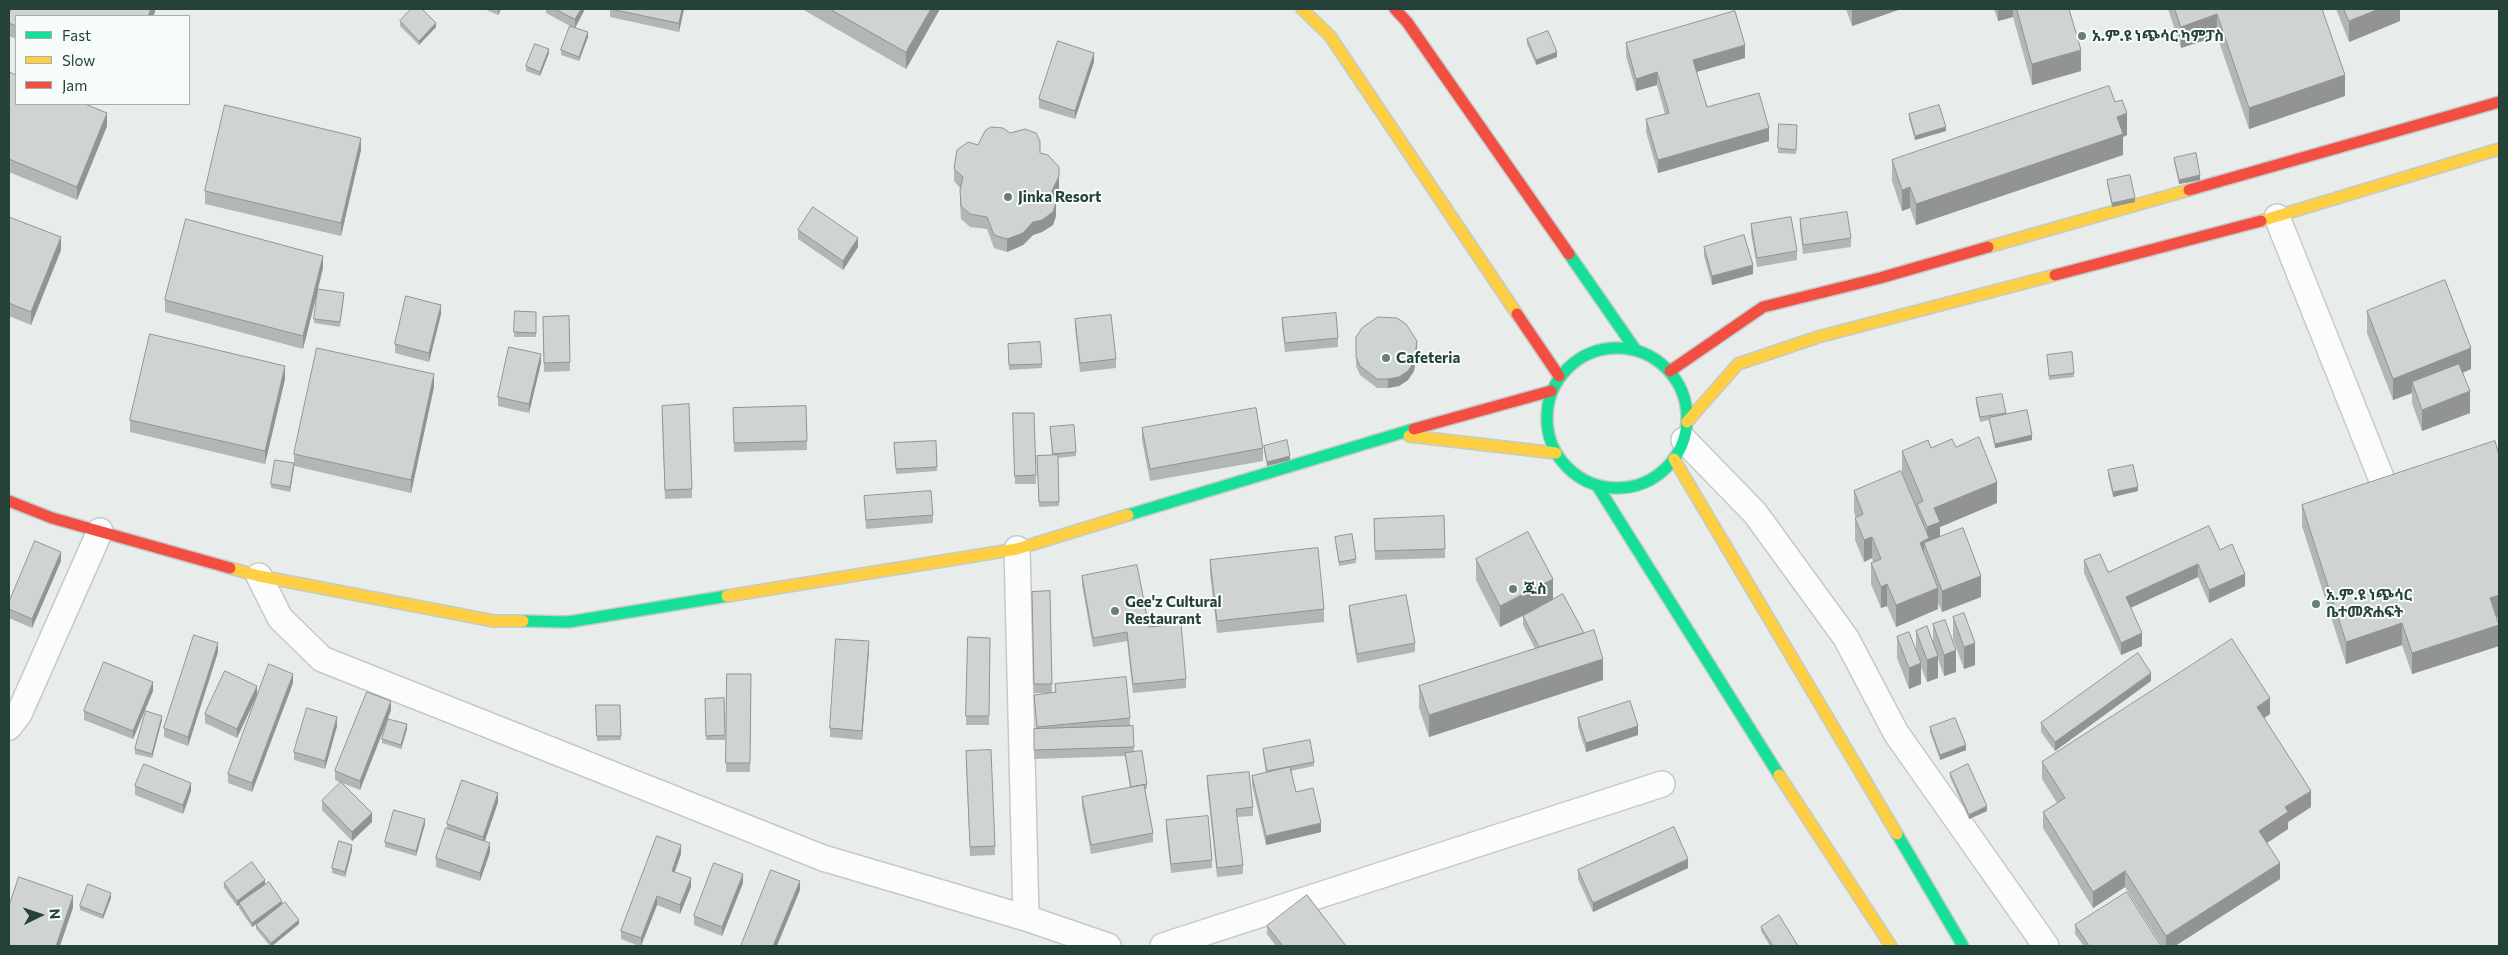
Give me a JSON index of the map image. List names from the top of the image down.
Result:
{
  "places": [
    "አ.ም.ዩ ነጭሳር ካምፓስ",
    "Jinka Resort",
    "Cafeteria",
    "ጁስ",
    "አ.ም.ዩ ነጭሳር ቤተመጽሐፍት",
    "Gee'z Cultural Restaurant"
  ],
  "legend": ["Fast", "Slow", "Jam"],
  "north": "right"
}
